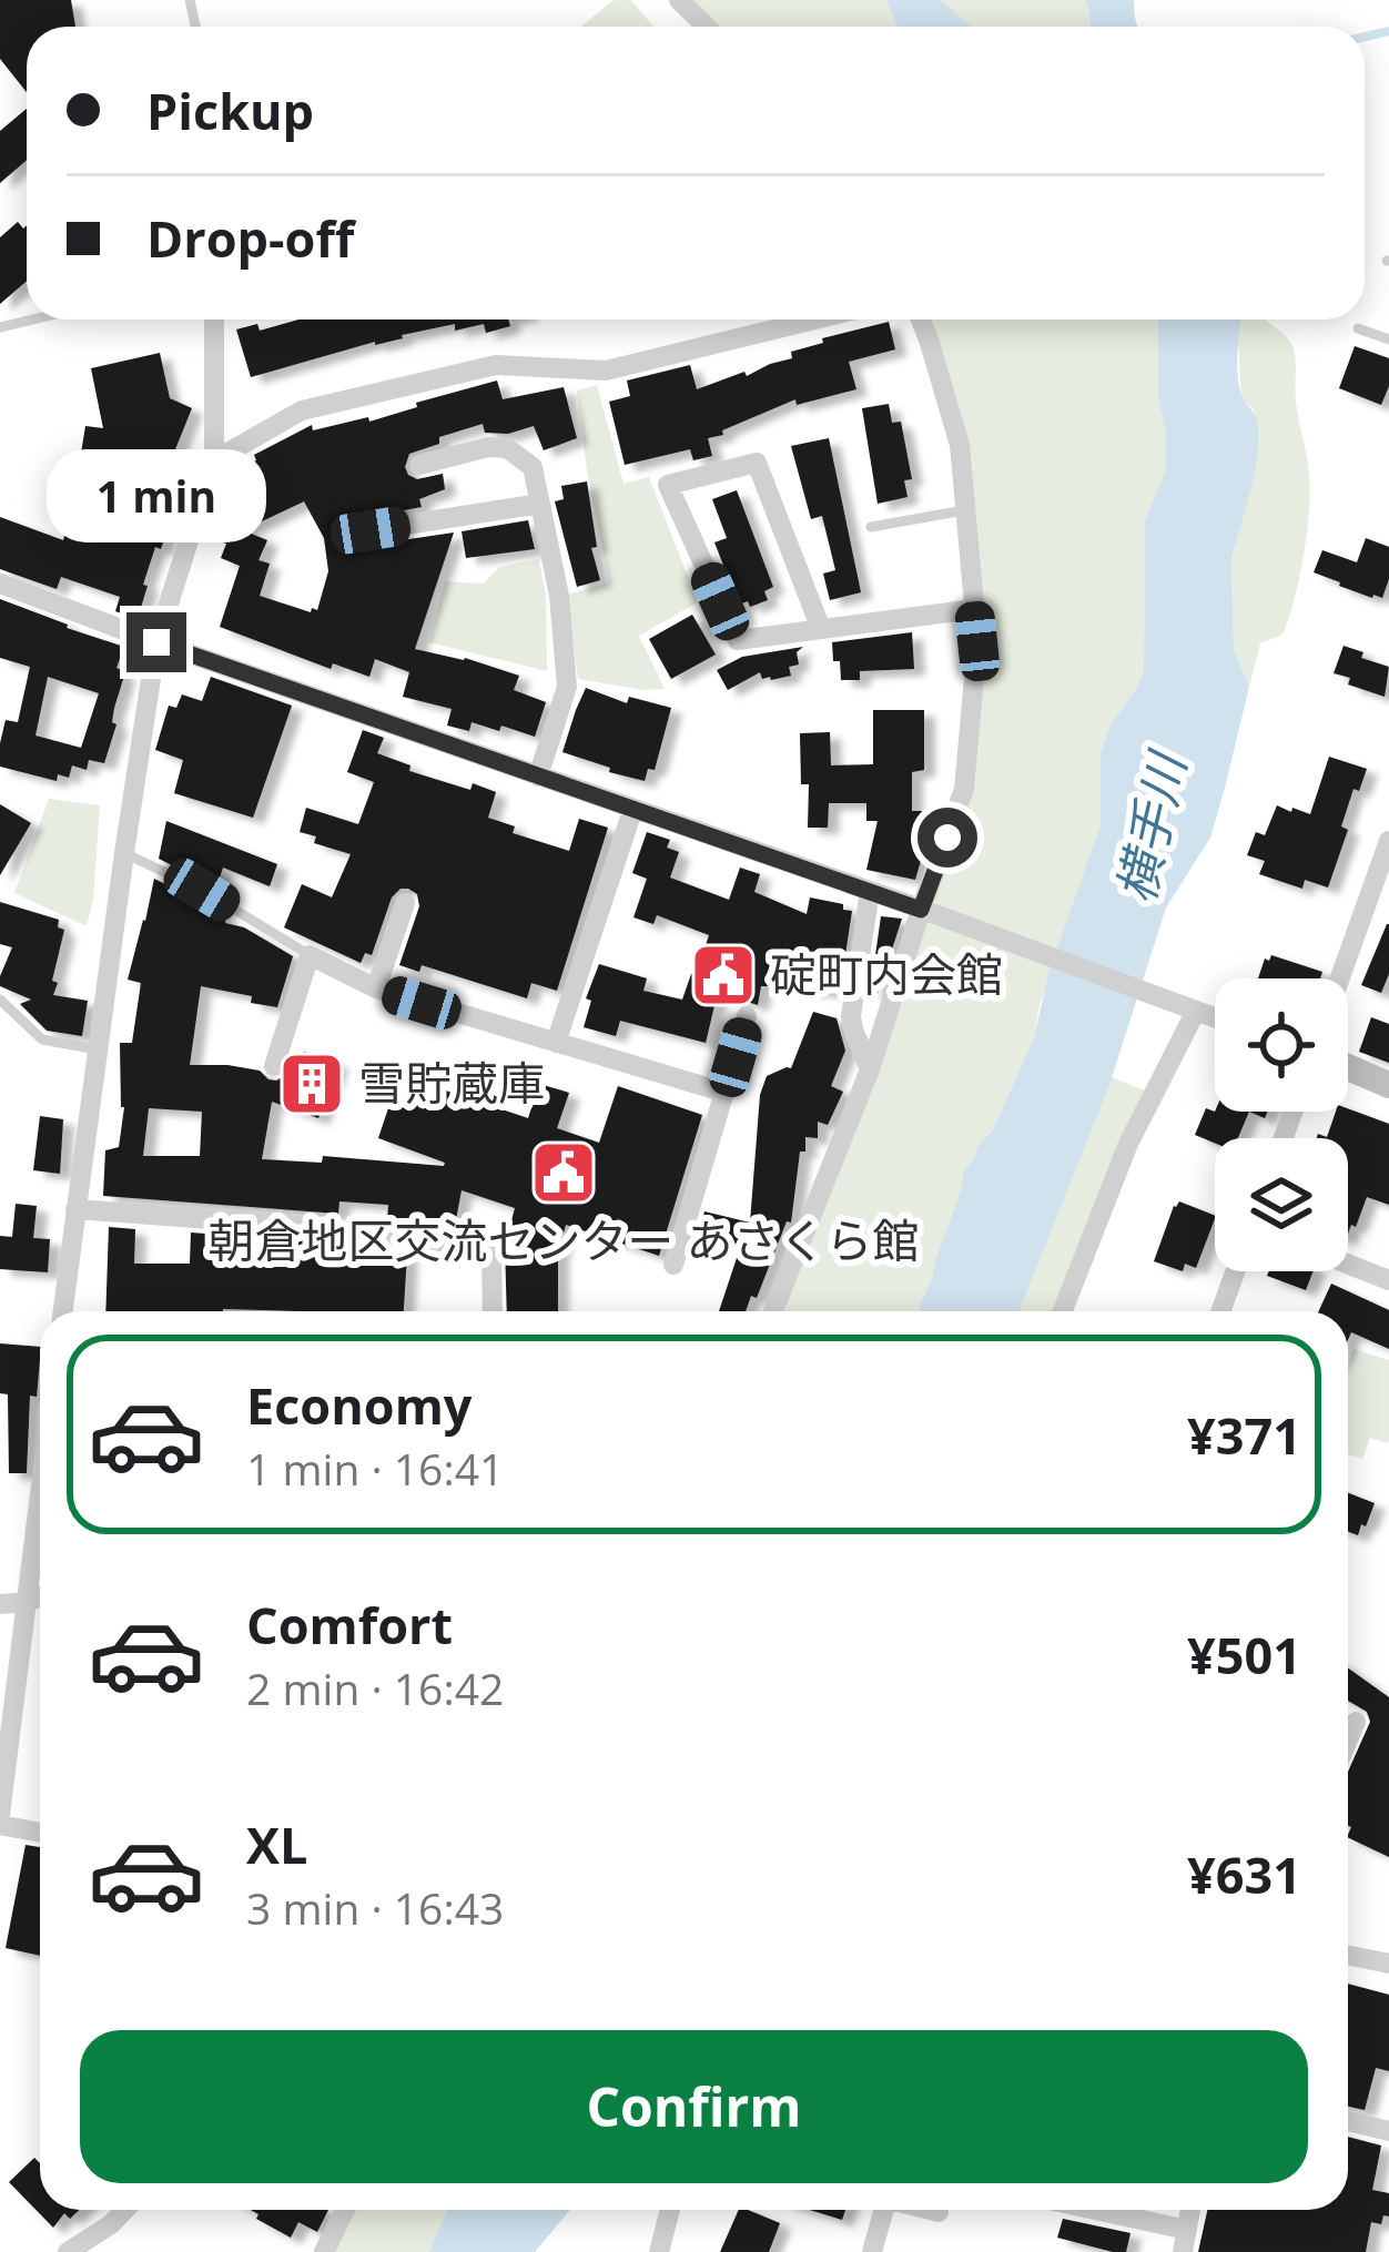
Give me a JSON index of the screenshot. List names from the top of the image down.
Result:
{
  "water": ["横手川"],
  "places": {
    "public building": ["碇町内会館", "朝倉地区交流センター あさくら館"],
    "building": ["雪貯蔵庫"]
  },
  "page": {
    "banner": ["Pickup", "Drop-off"],
    "bubble": "1 min",
    "list": [
      {
        "name": "Economy",
        "note": "1 min · 16:41",
        "value": "¥371"
      },
      {
        "name": "Comfort",
        "note": "2 min · 16:42",
        "value": "¥501"
      },
      {
        "name": "XL",
        "note": "3 min · 16:43",
        "value": "¥631"
      }
    ],
    "buttons": "Confirm"
  }
}
